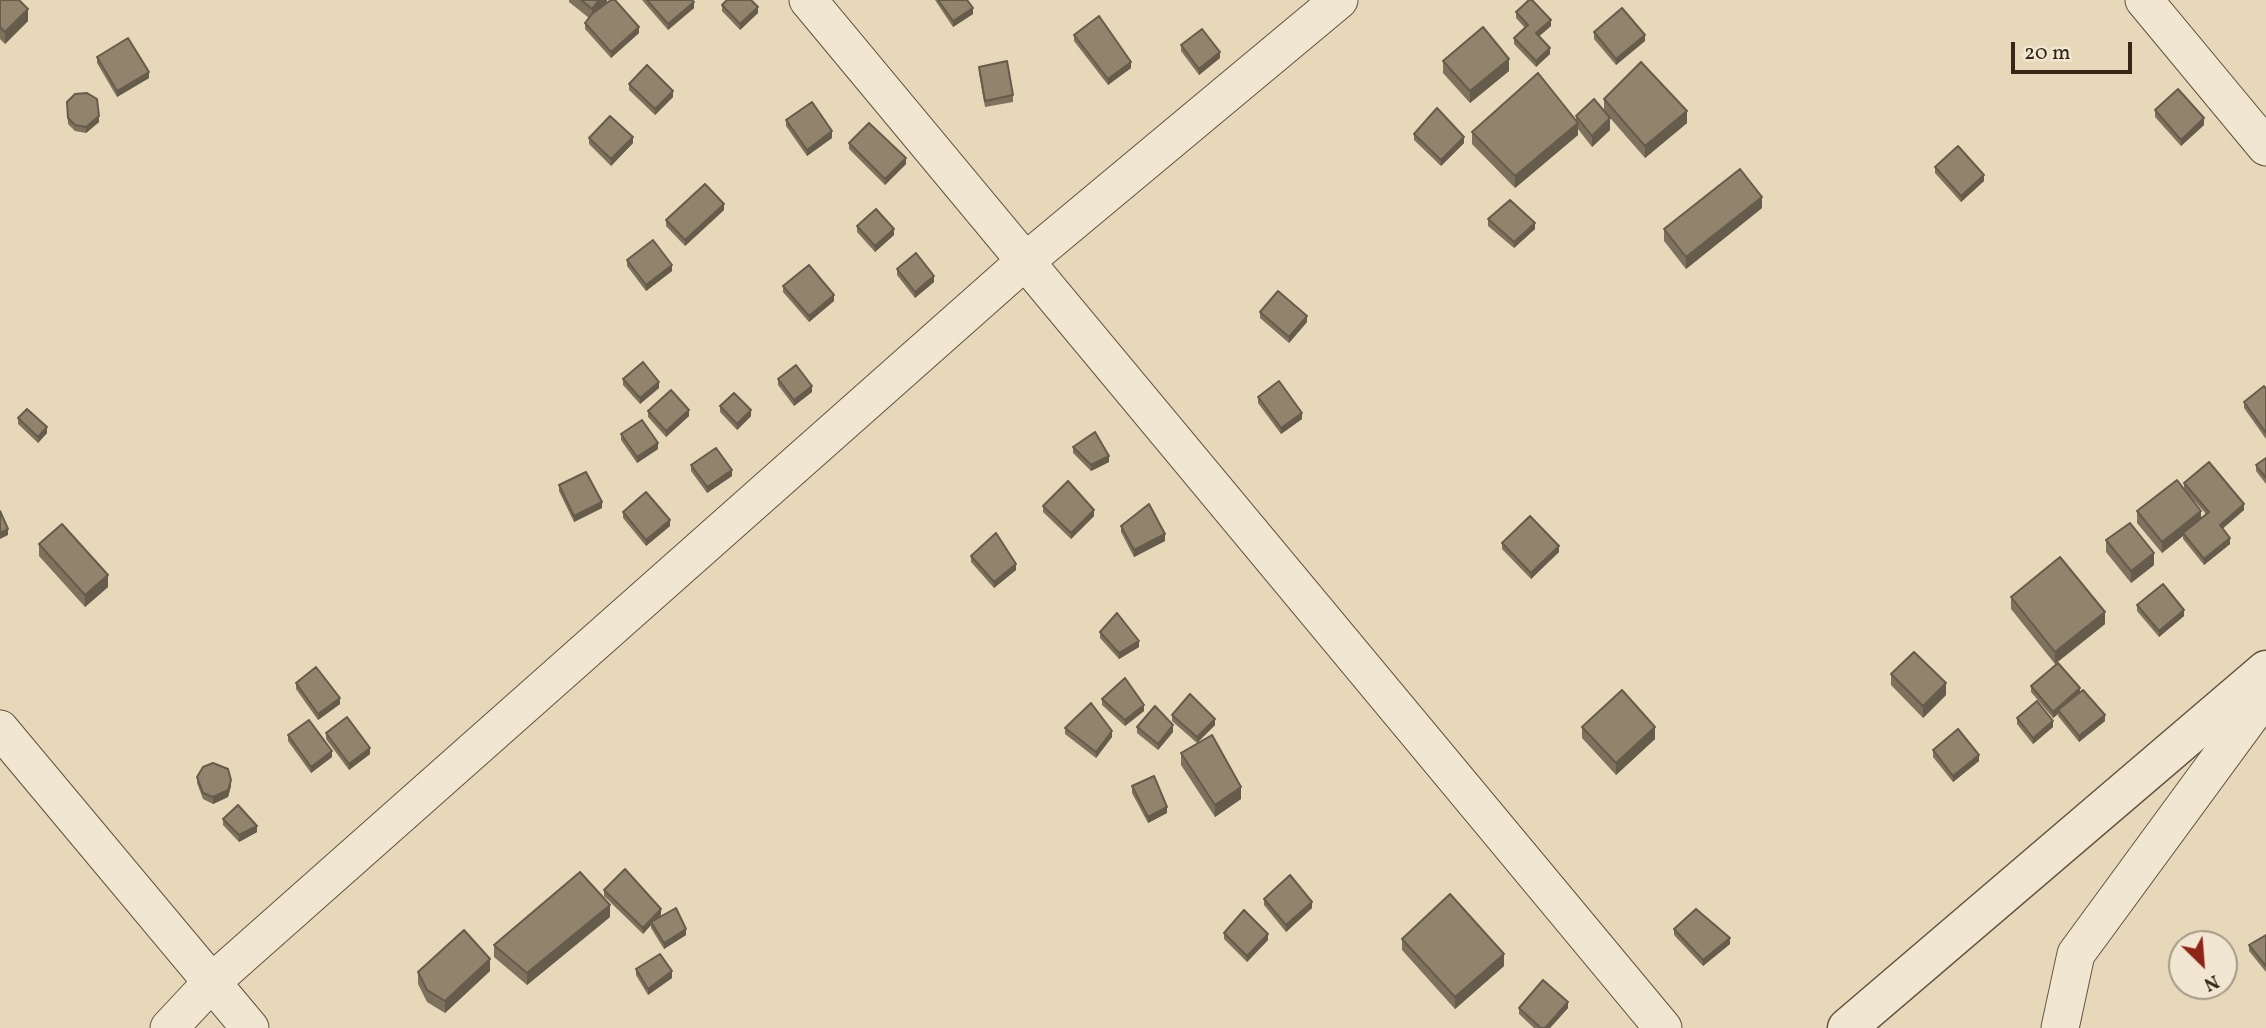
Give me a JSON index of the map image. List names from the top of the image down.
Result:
{
  "scale_bar": "20 m",
  "north": "bottom right"
}
